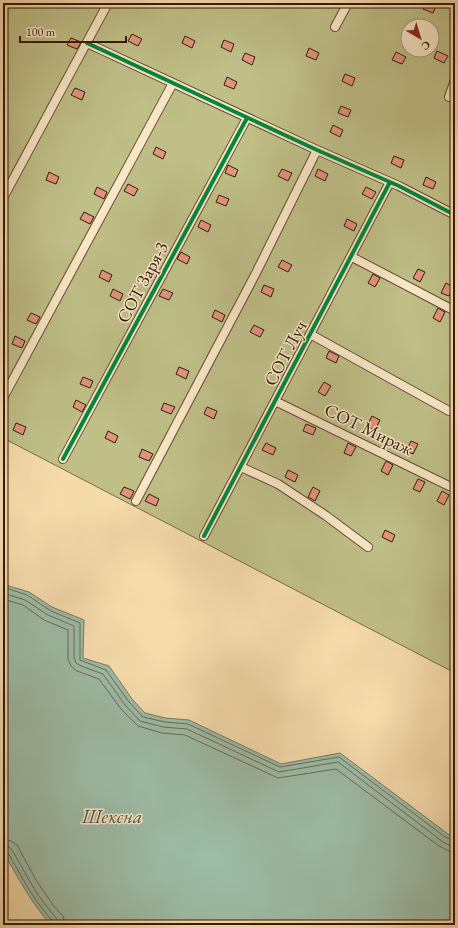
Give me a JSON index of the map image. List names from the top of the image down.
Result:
{
  "streets": {
    "street": ["СОТ Заря-3", "СОТ Луч", "СОТ Мираж"]
  },
  "crossings": [
    ["СОТ Луч", "СОТ Мираж"]
  ],
  "water": ["Шексна"],
  "scale_bar": "100 m",
  "north": "bottom right"
}
